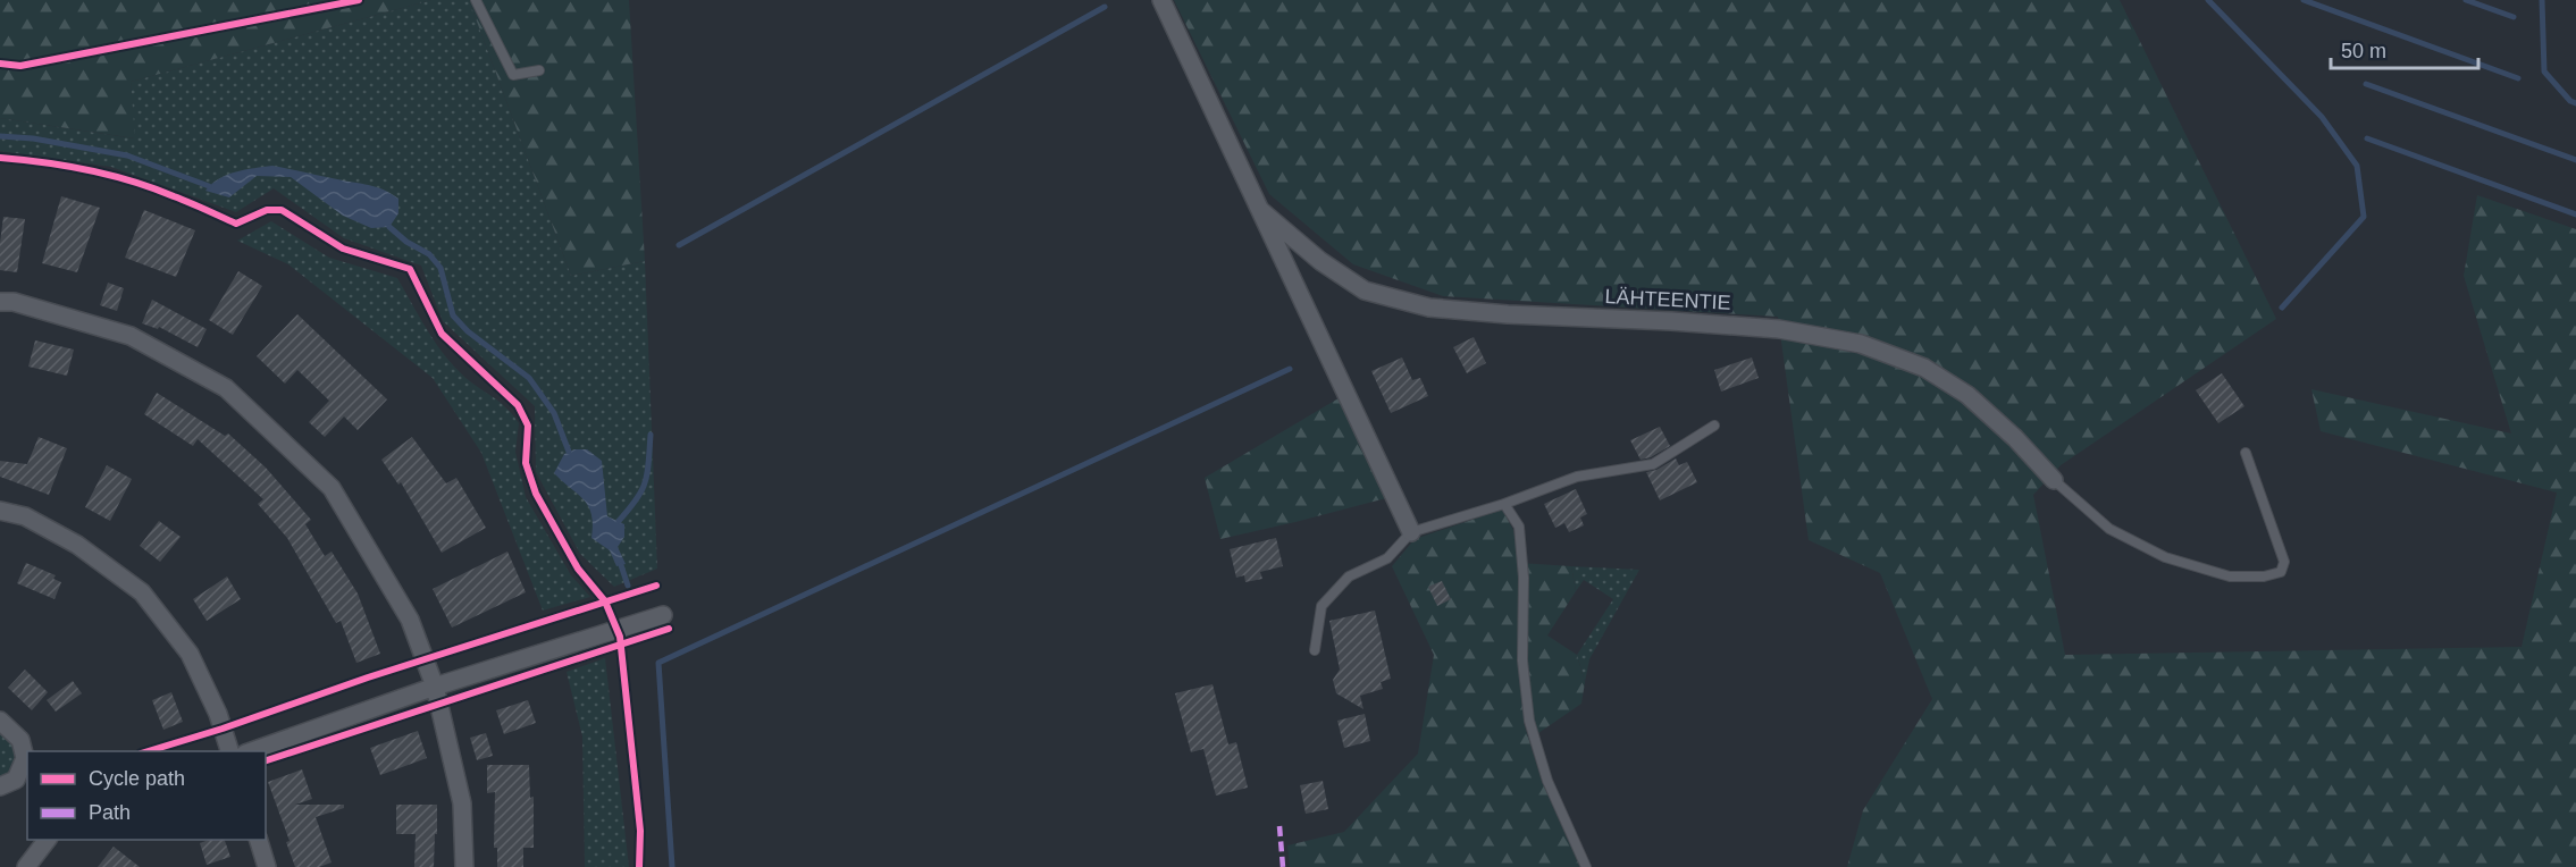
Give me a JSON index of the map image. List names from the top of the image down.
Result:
{
  "streets": {
    "street": ["LÄHTEENTIE"]
  },
  "legend": ["Cycle path", "Path"],
  "scale_bar": "50 m"
}
